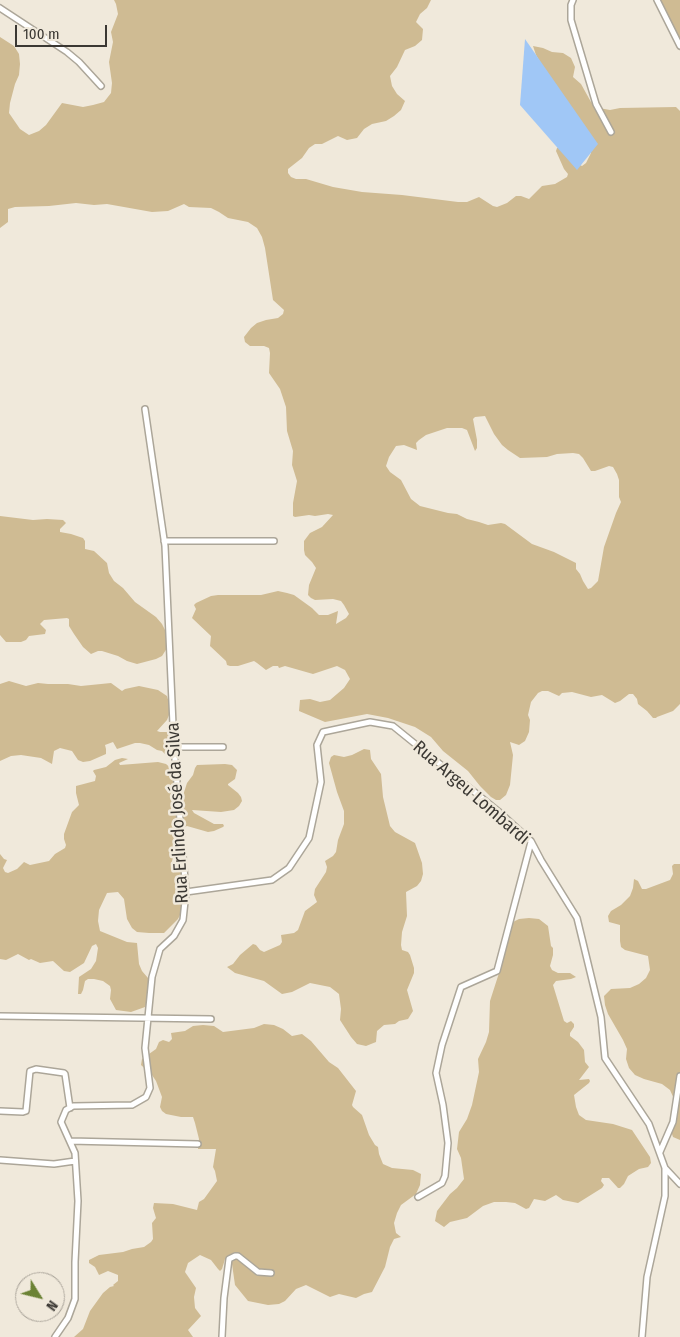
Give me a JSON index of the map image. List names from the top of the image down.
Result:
{
  "streets": {
    "street": ["Rua Argeu Lombardi", "Rua Erlindo José da Silva"]
  },
  "crossings": [
    ["Rua Argeu Lombardi", "Rua Erlindo José da Silva"]
  ],
  "scale_bar": "100 m",
  "north": "bottom right"
}
